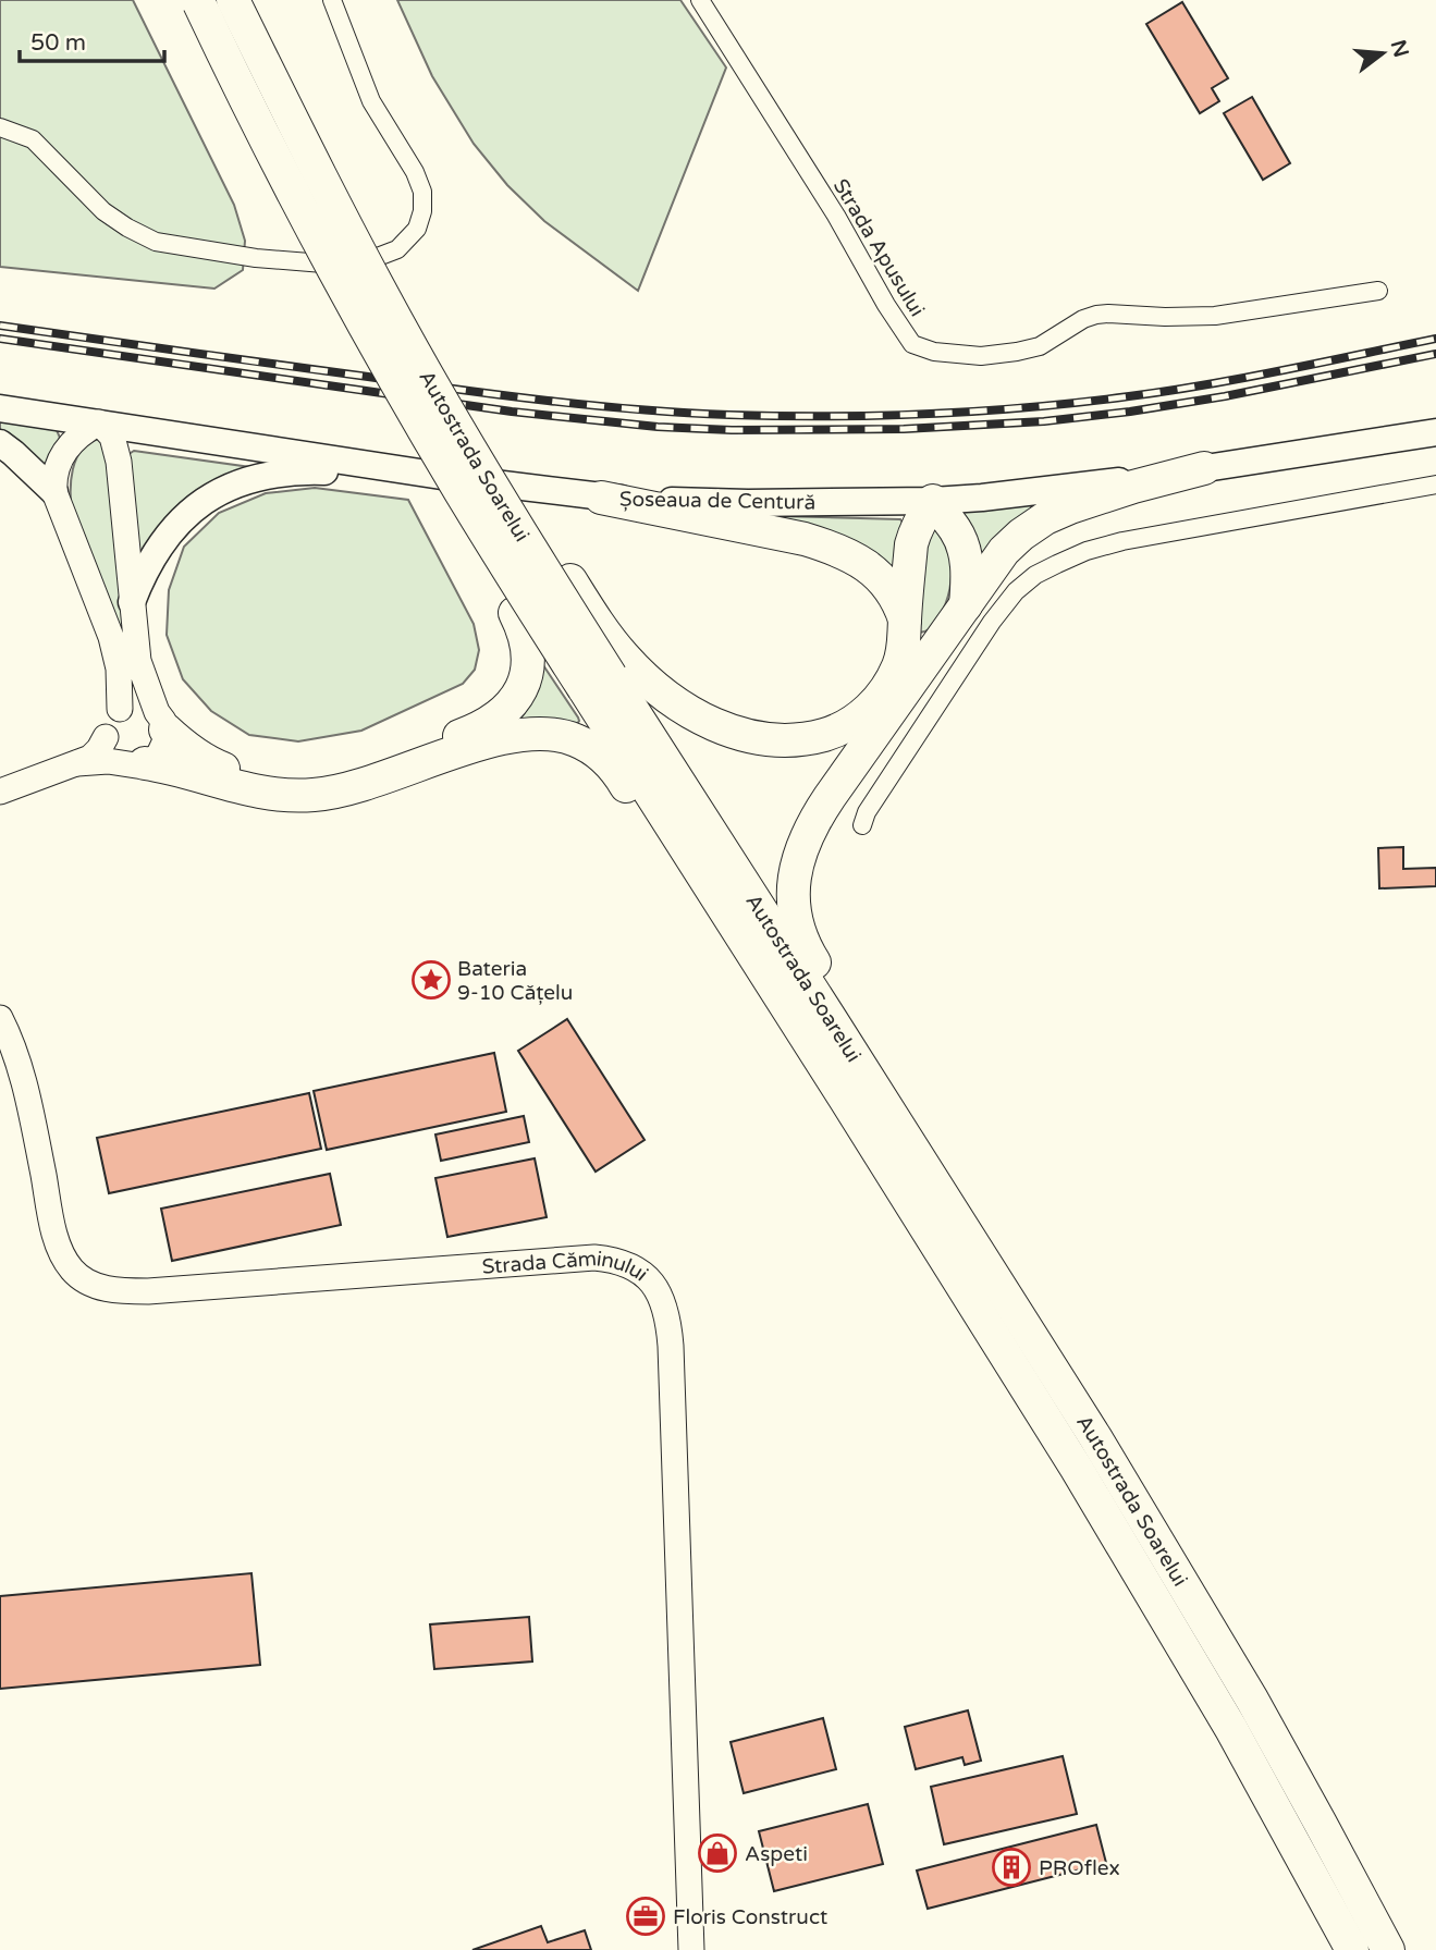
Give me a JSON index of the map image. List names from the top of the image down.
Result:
{
  "streets": {
    "highway": ["Autostrada Soarelui"],
    "main road": ["Șoseaua de Centură"],
    "street": ["Strada Apusului", "Strada Căminului"]
  },
  "places": {
    "place": ["Bateria 9-10 Cățelu"],
    "shop": ["Aspeti"],
    "building": ["PROflex"],
    "office": ["Floris Construct"]
  },
  "scale_bar": "50 m",
  "north": "right"
}
